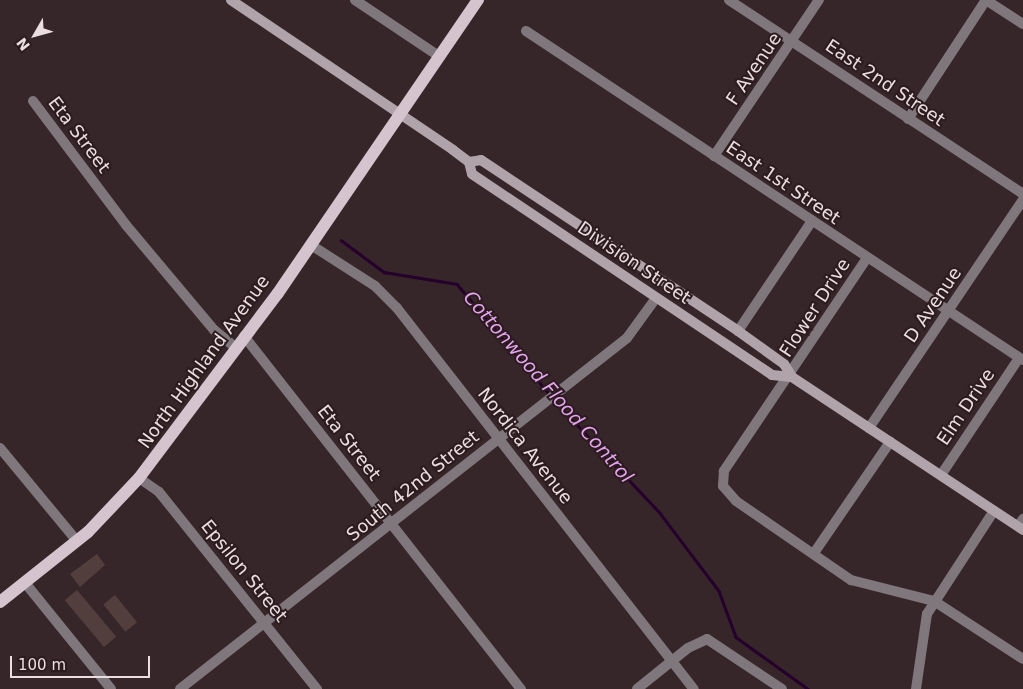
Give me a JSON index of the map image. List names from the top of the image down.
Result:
{
  "streets": {
    "main road": ["Division Street", "North Highland Avenue"],
    "street": [
      "F Avenue",
      "East 2nd Street",
      "Eta Street",
      "East 1st Street",
      "D Avenue",
      "Flower Drive",
      "Elm Drive",
      "Nordica Avenue",
      "South 42nd Street",
      "Epsilon Street"
    ]
  },
  "crossings": [
    ["F Avenue", "East 2nd Street"],
    ["F Avenue", "East 1st Street"],
    ["Eta Street", "North Highland Avenue"],
    ["Eta Street", "South 42nd Street"],
    ["East 1st Street", "D Avenue"],
    ["East 1st Street", "Flower Drive"],
    ["East 1st Street", "Elm Drive"],
    ["Division Street", "D Avenue"],
    ["Division Street", "Flower Drive"],
    ["Division Street", "North Highland Avenue"],
    ["Division Street", "Elm Drive"],
    ["Division Street", "South 42nd Street"],
    ["North Highland Avenue", "Nordica Avenue"],
    ["North Highland Avenue", "Epsilon Street"],
    ["Nordica Avenue", "South 42nd Street"],
    ["South 42nd Street", "Epsilon Street"]
  ],
  "water": ["Cottonwood Flood Control"],
  "scale_bar": "100 m",
  "north": "bottom left"
}
